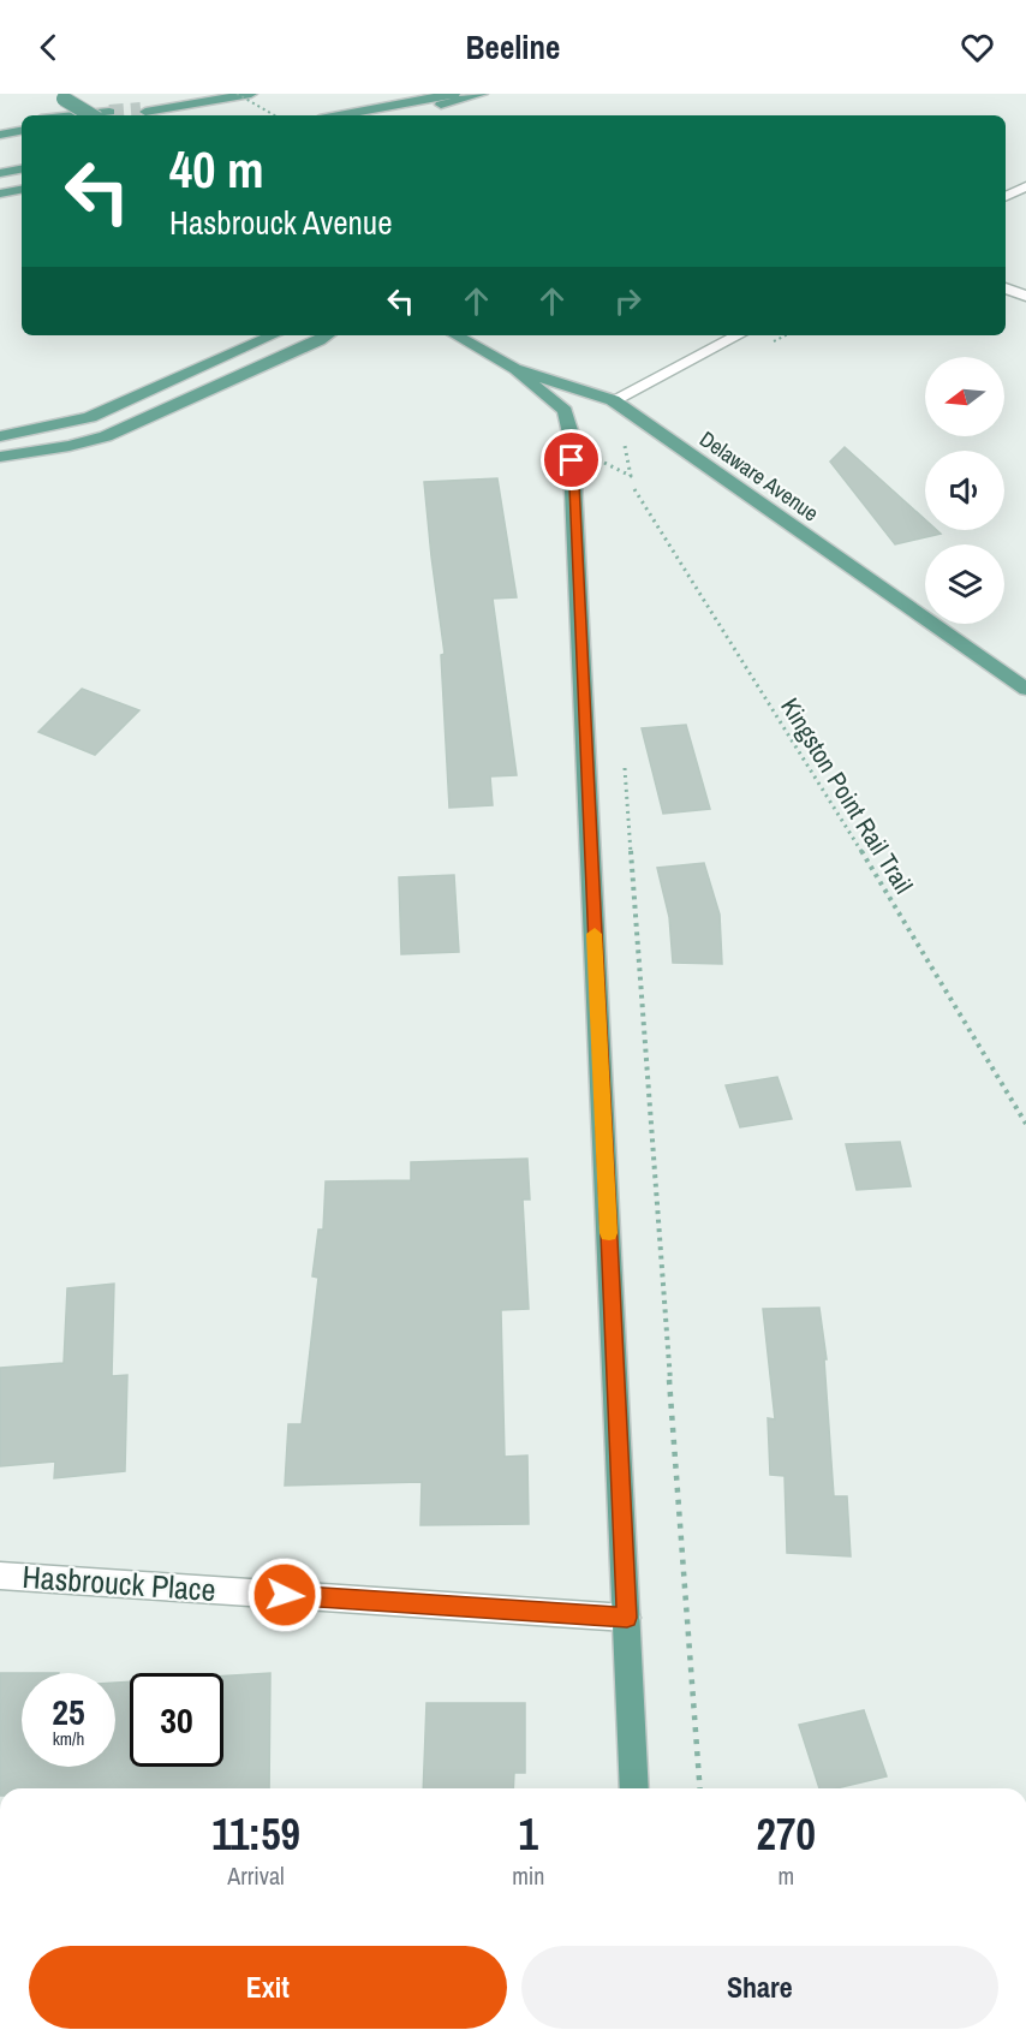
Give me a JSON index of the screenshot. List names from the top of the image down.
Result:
{
  "streets": {
    "main road": ["Delaware Avenue"],
    "street": ["Hasbrouck Place"],
    "path": ["Kingston Point Rail Trail"]
  },
  "north": "left",
  "page": {
    "header": "Beeline",
    "turn": ["40 m", "Hasbrouck Avenue"],
    "speed": "25 km/h",
    "limit": "30",
    "eta": [
      "11:59",
      "Arrival",
      "1",
      "min",
      "270",
      "m"
    ],
    "buttons": ["Exit", "Share"]
  }
}
